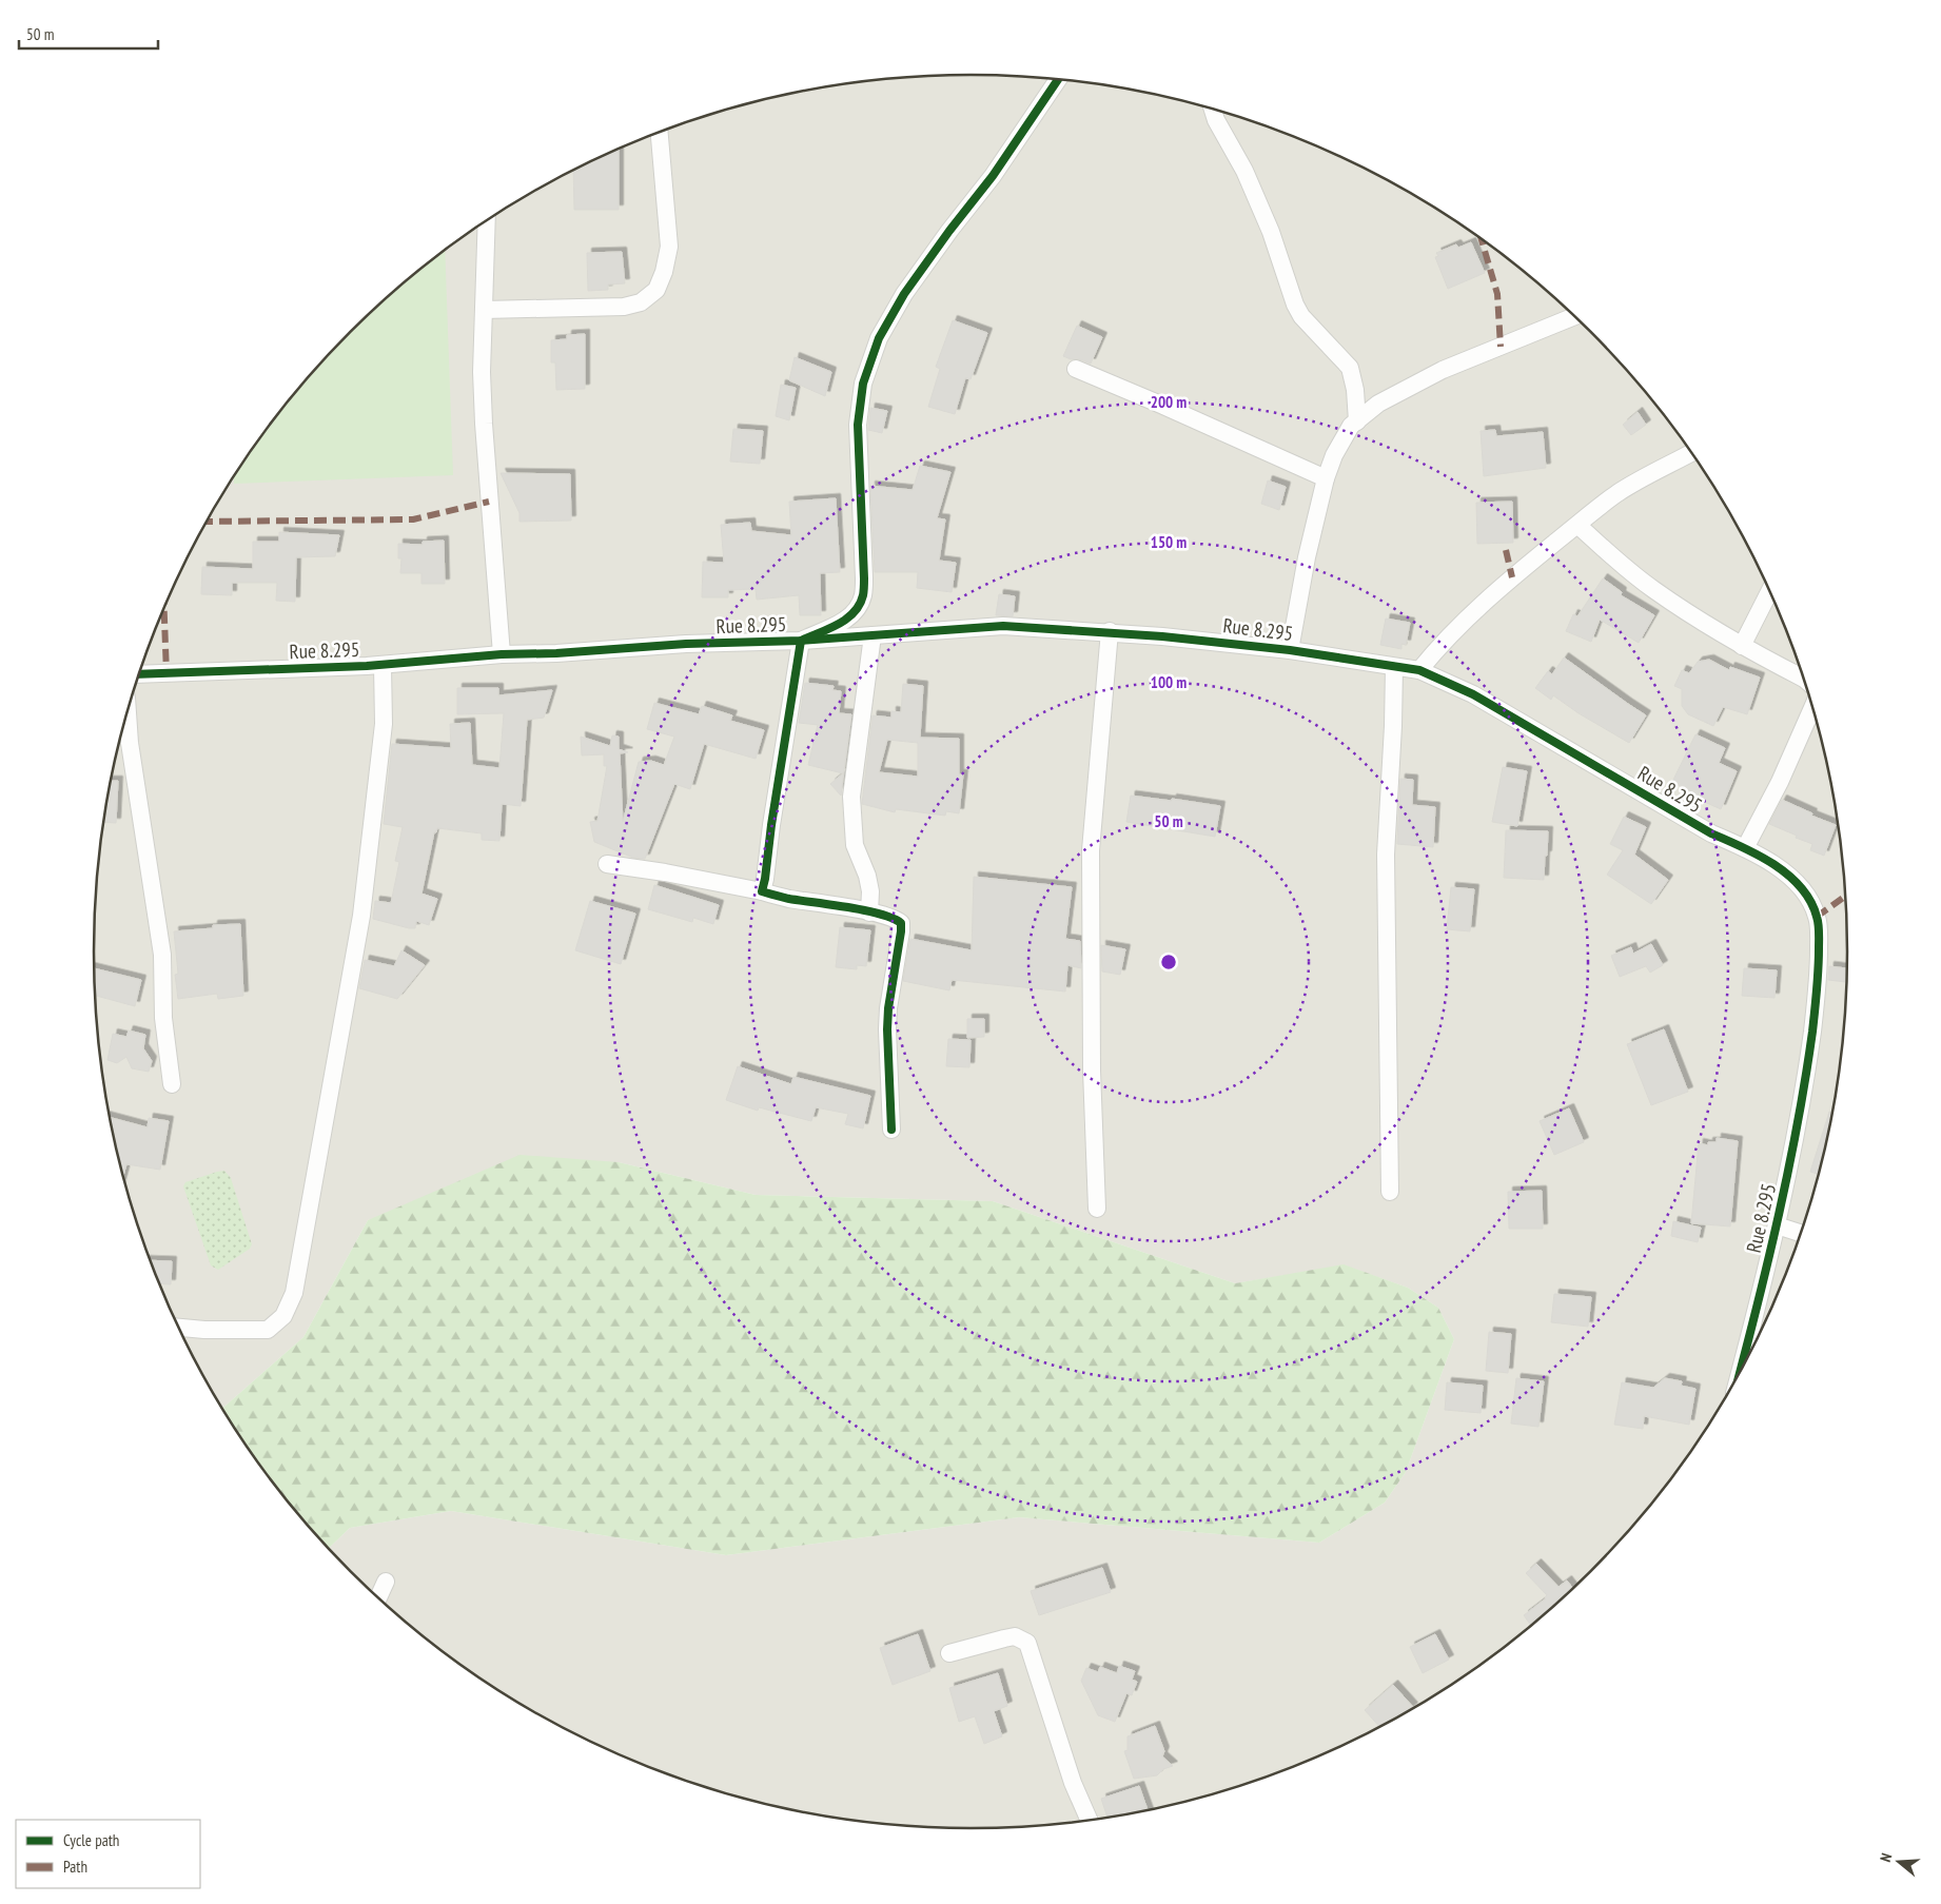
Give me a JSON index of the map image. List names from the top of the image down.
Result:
{
  "streets": {
    "street": ["Rue 8.295"]
  },
  "legend": ["Cycle path", "Path"],
  "scale_bar": "50 m",
  "north": "left",
  "rings": [
    "200 m",
    "150 m",
    "100 m",
    "50 m"
  ]
}
